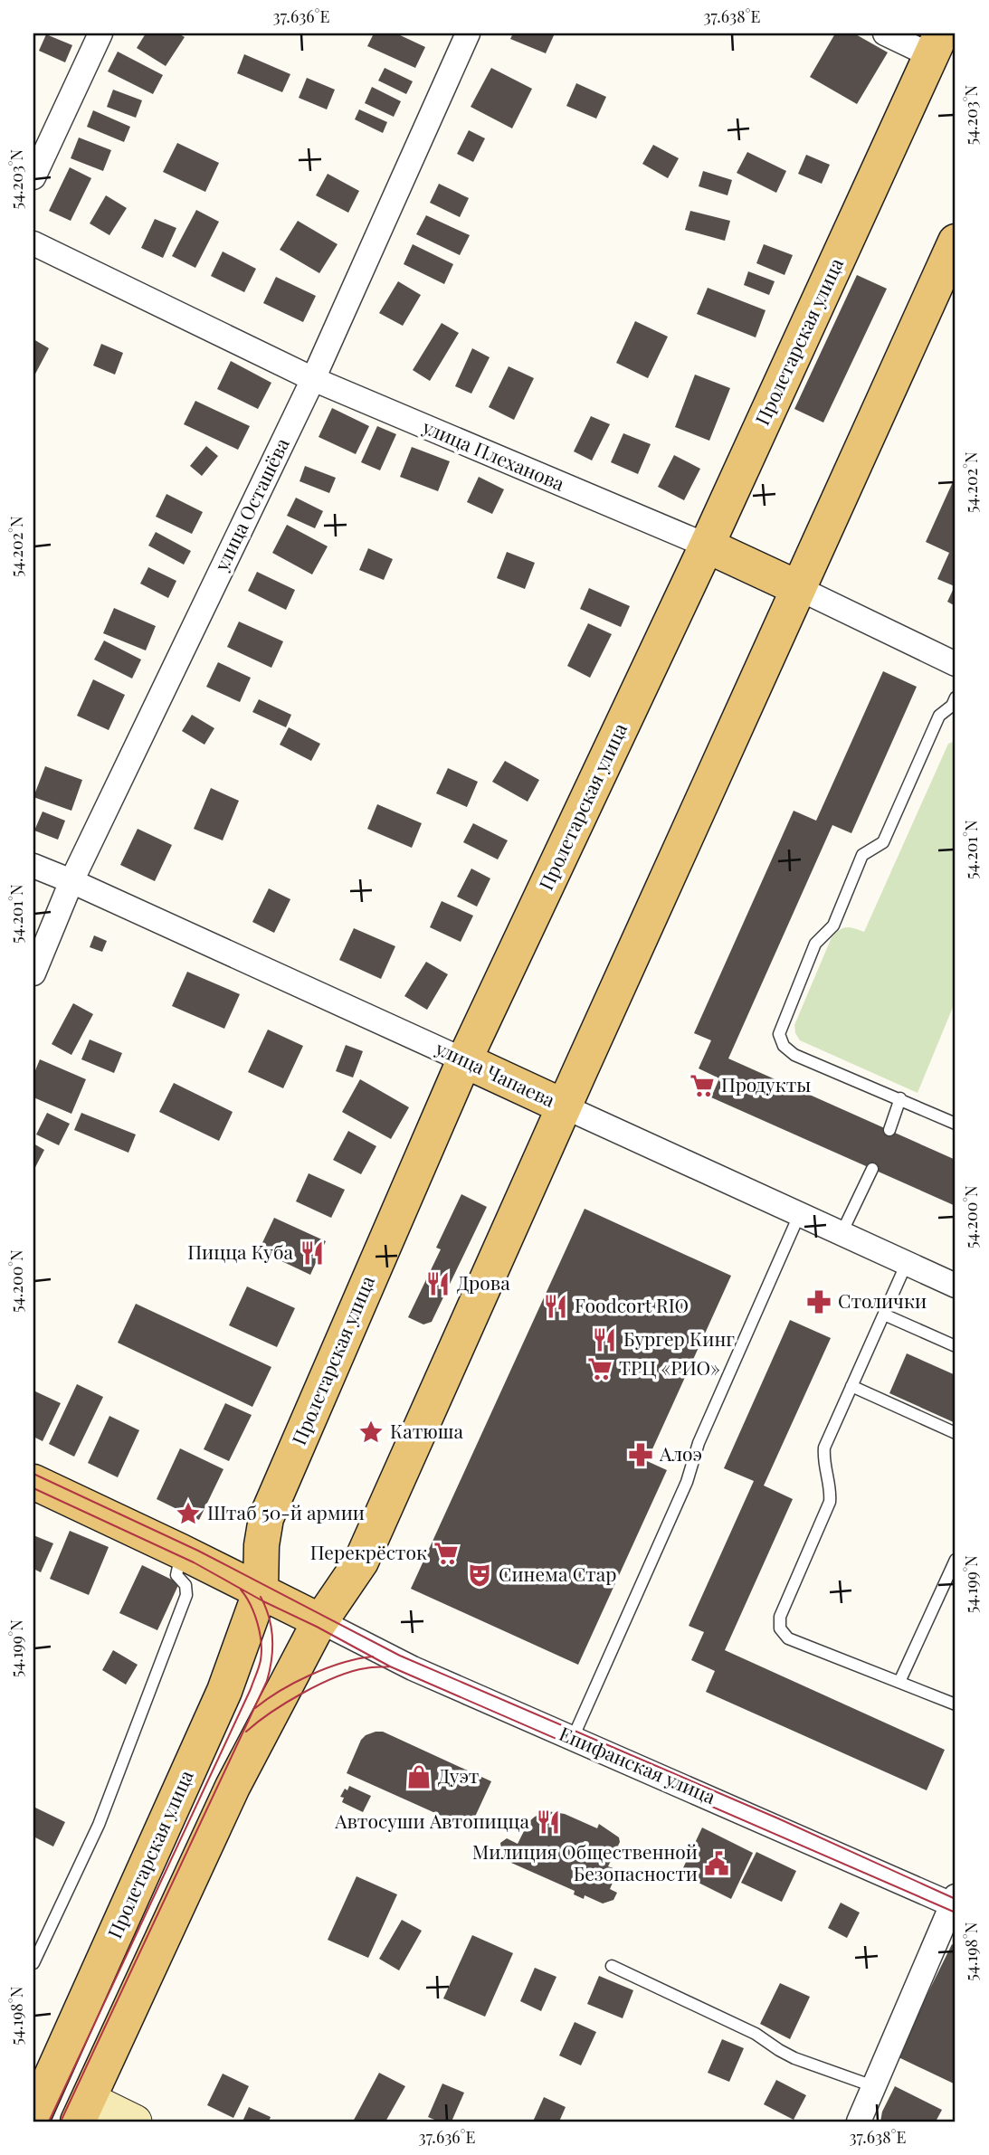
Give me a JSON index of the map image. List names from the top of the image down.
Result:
{
  "streets": {
    "main road": ["Пролетарская улица", "улица Плеханова", "улица Чапаева"],
    "street": ["улица Осташёва", "Епифанская улица"]
  },
  "crossings": [
    ["Пролетарская улица", "улица Плеханова"],
    ["Пролетарская улица", "улица Чапаева"],
    ["улица Плеханова", "улица Осташёва"],
    ["улица Осташёва", "улица Чапаева"]
  ],
  "places": {
    "supermarket": ["Продукты", "ТРЦ «РИО»", "Перекрёсток"],
    "restaurant": [
      "Пицца Куба",
      "Дрова",
      "Foodcort RIO",
      "Бургер Кинг",
      "Автосуши Автопицца"
    ],
    "pharmacy": ["Столички", "Алоэ"],
    "place": ["Катюша", "Штаб 50-й армии"],
    "theatre": ["Синема Стар"],
    "shop": ["Дуэт"],
    "public building": ["Милиция Общественной Безопасности"]
  },
  "coordinates": [
    "37.636°E",
    "37.638°E",
    "54.203°N",
    "54.202°N",
    "54.201°N",
    "54.200°N",
    "54.199°N",
    "54.198°N"
  ]
}
